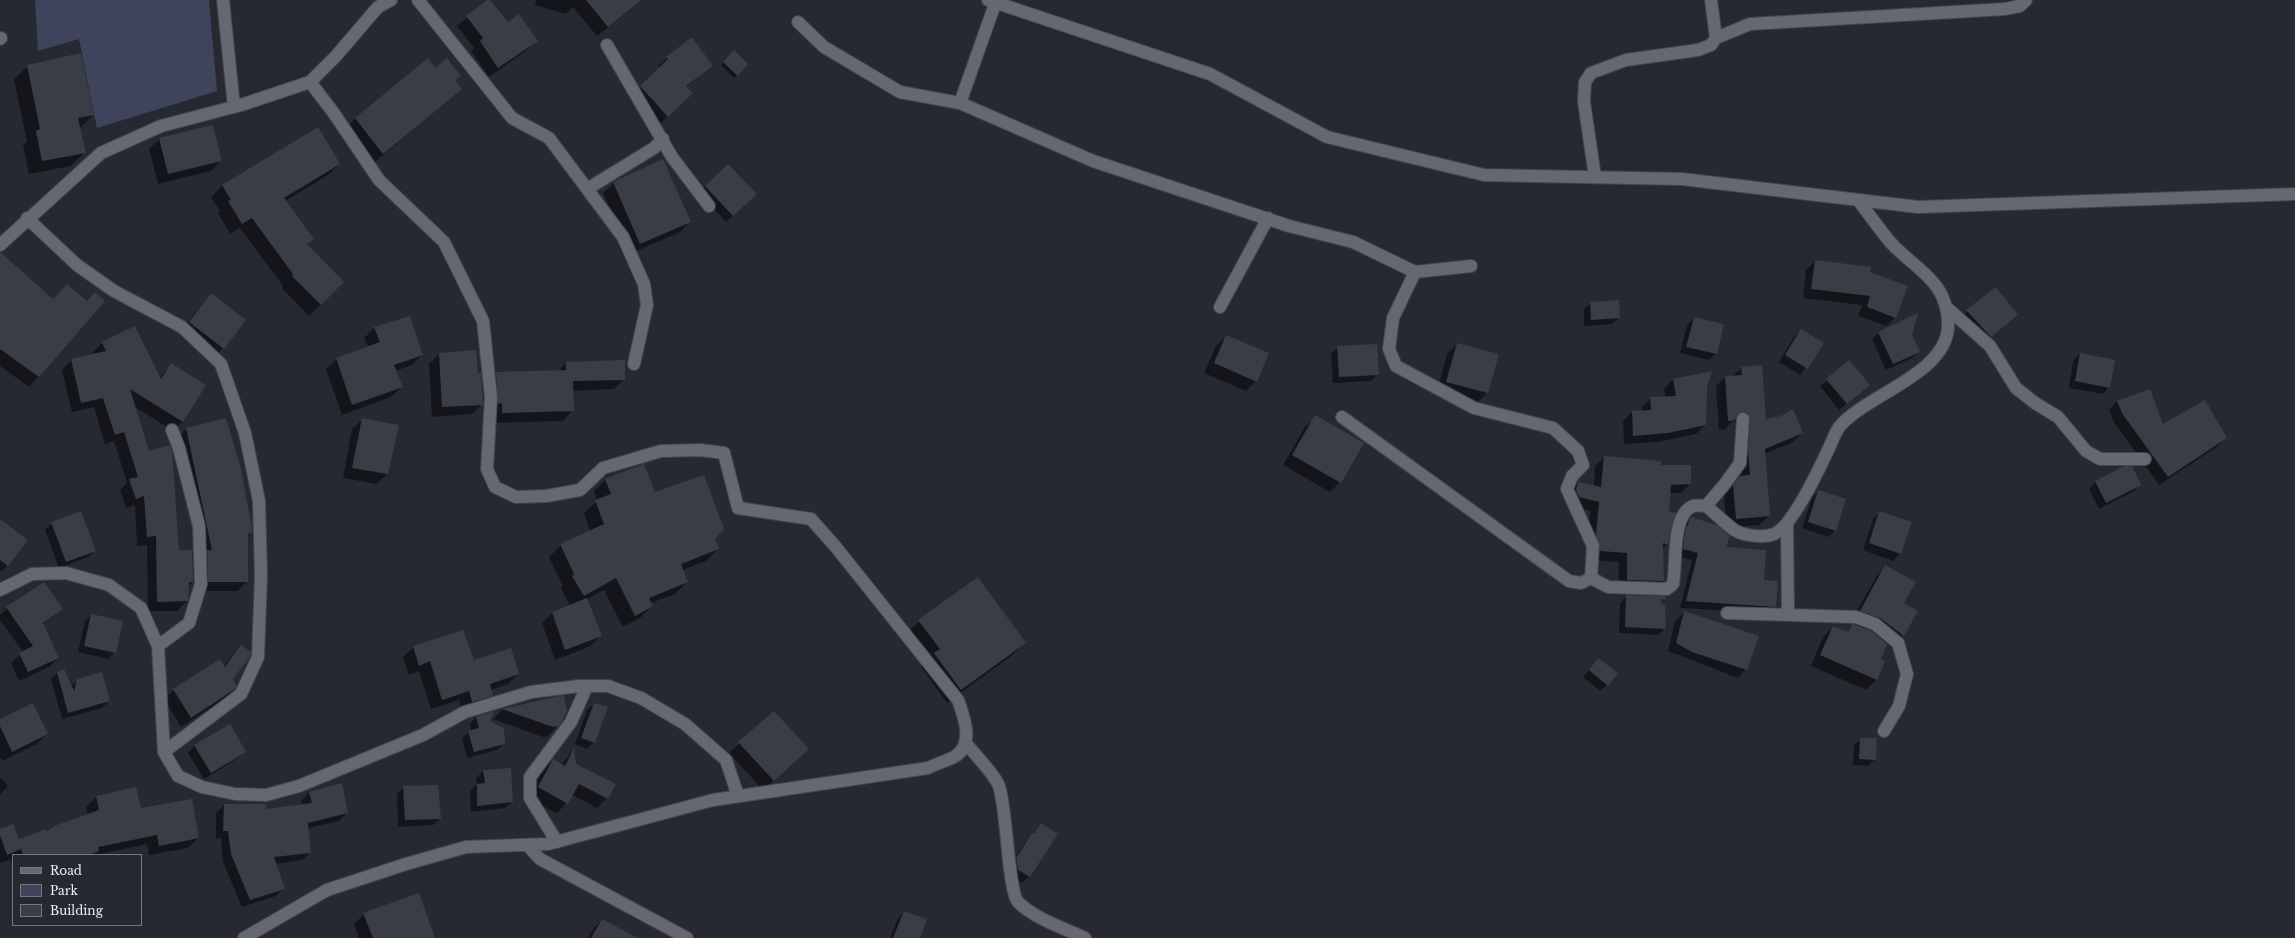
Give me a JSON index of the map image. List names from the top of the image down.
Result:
{
  "legend": ["Road", "Park", "Building"]
}
